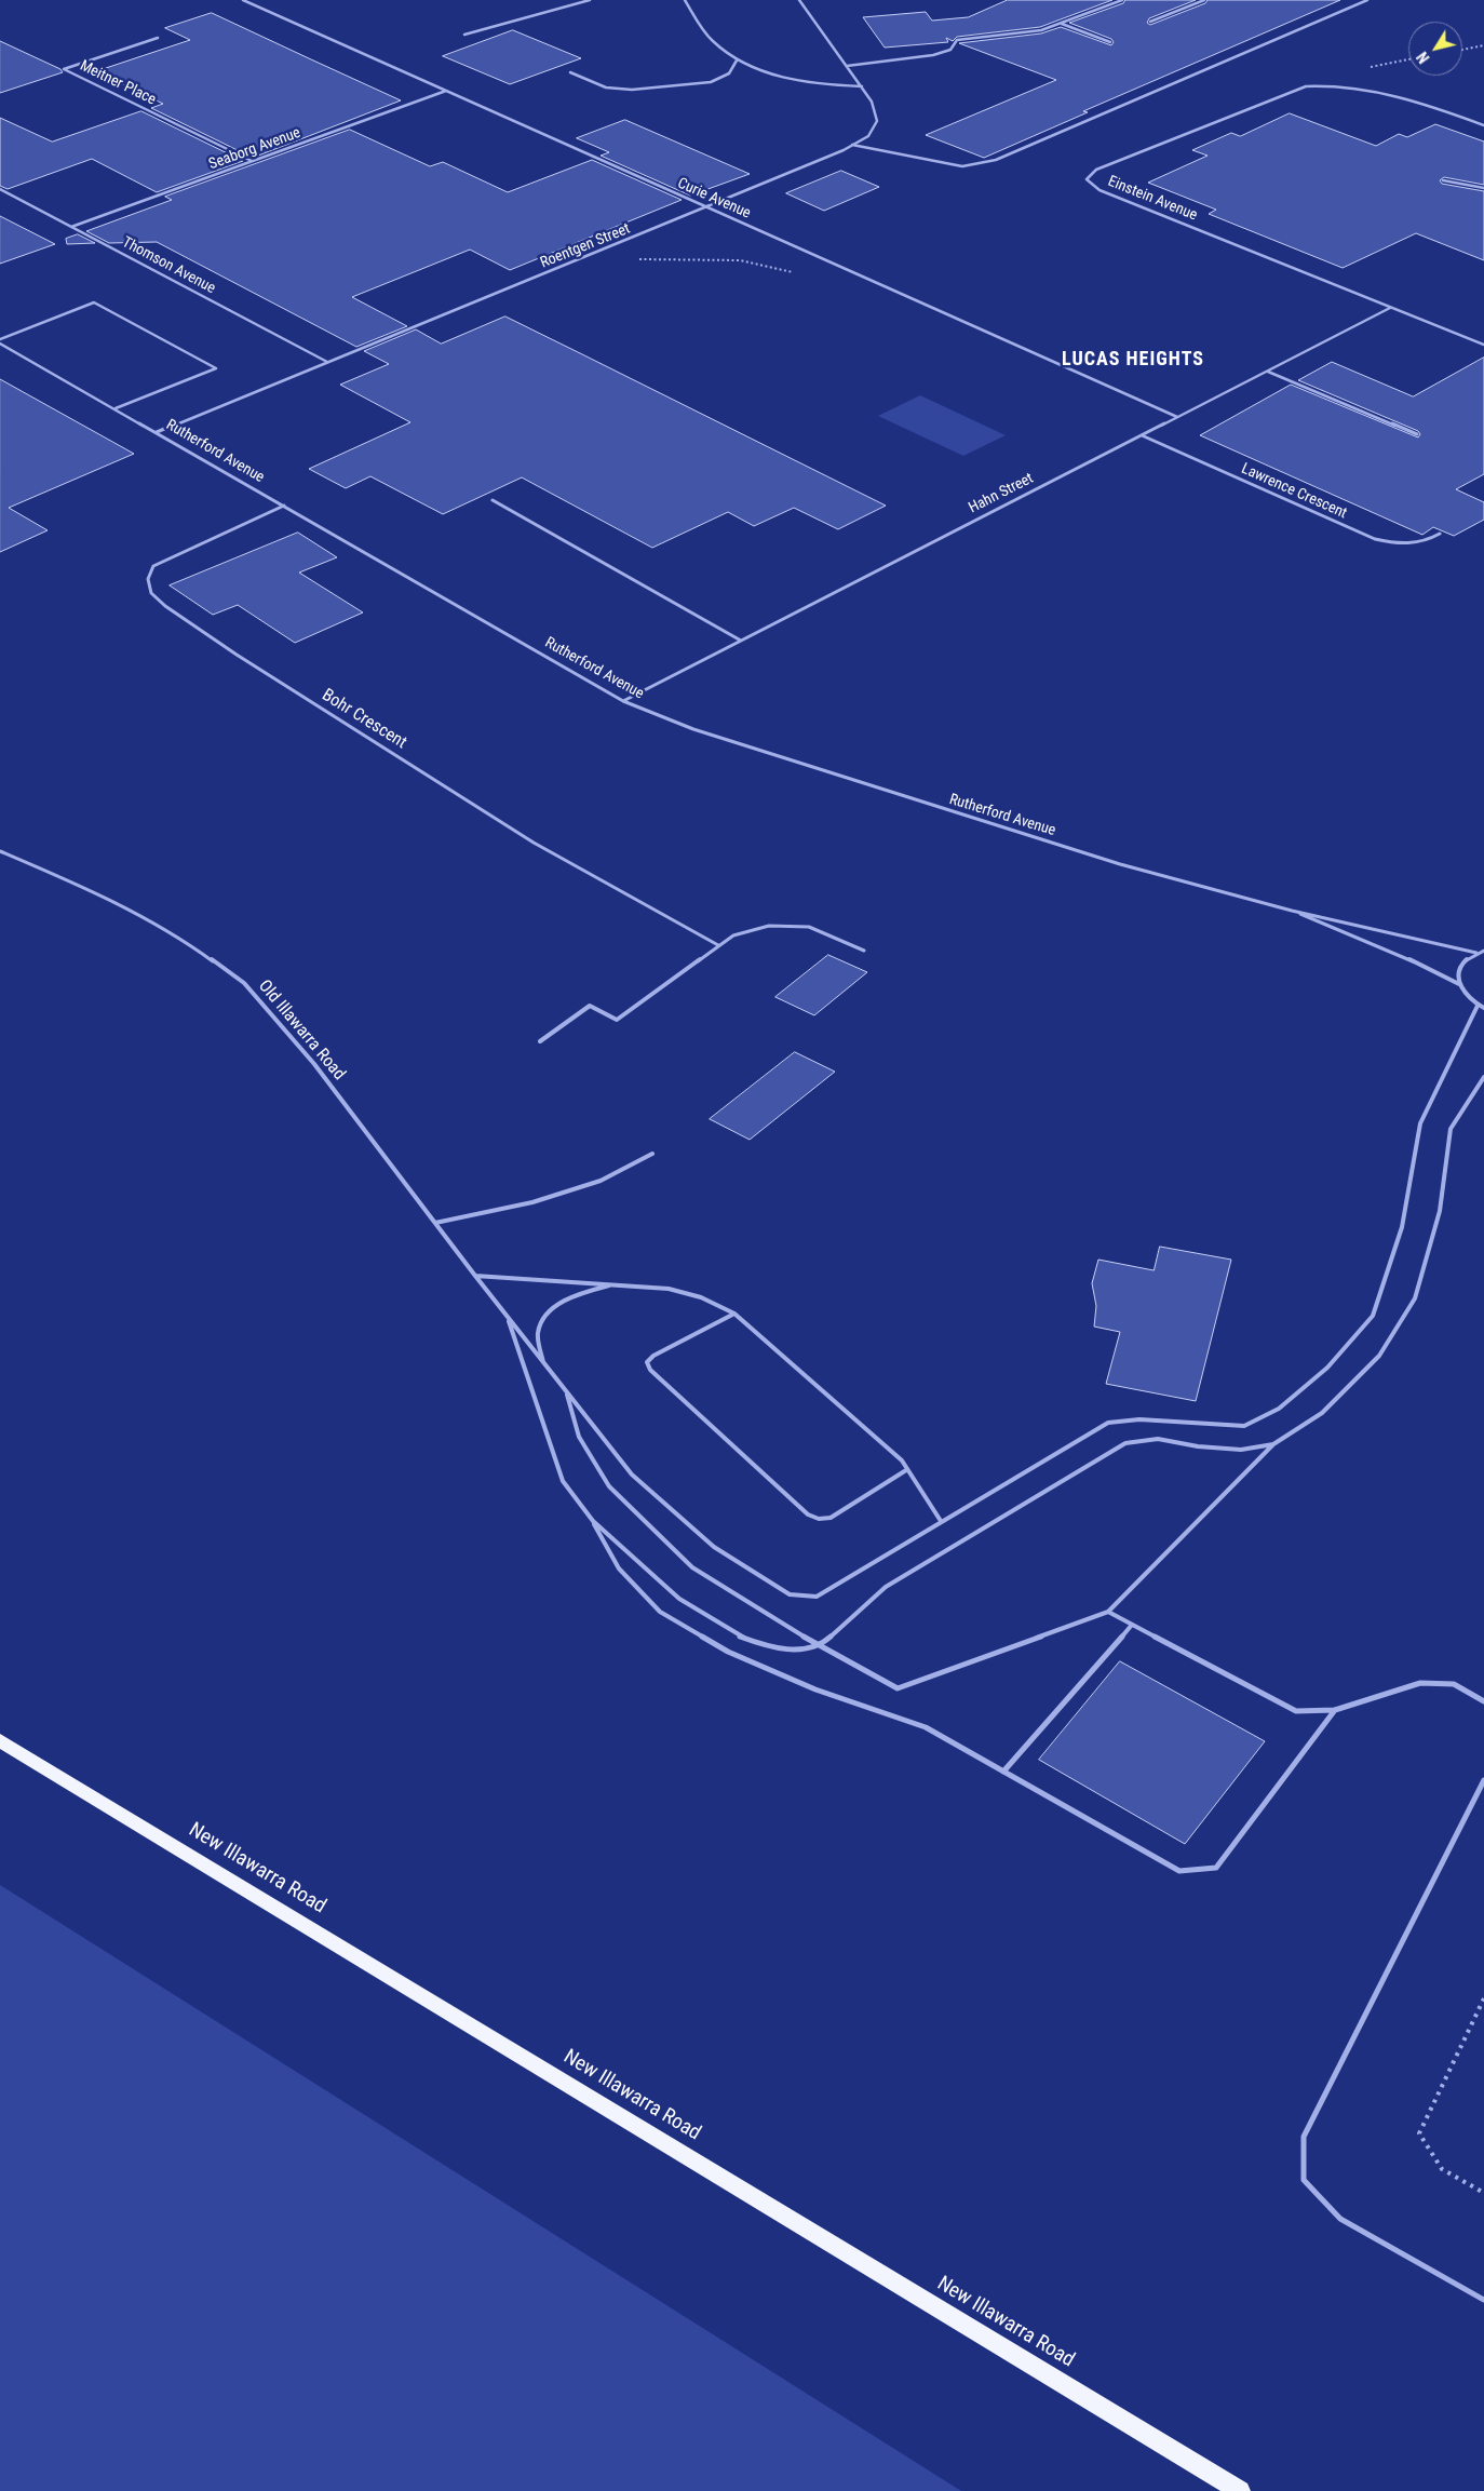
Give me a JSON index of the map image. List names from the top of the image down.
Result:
{
  "streets": {
    "highway": ["New Illawarra Road"],
    "lane": [
      "Meitner Place",
      "Seaborg Avenue",
      "Curie Avenue",
      "Einstein Avenue",
      "Roentgen Street",
      "Thomson Avenue",
      "Rutherford Avenue",
      "Lawrence Crescent",
      "Hahn Street",
      "Bohr Crescent",
      "Old Illawarra Road"
    ]
  },
  "crossings": [
    ["Meitner Place", "Seaborg Avenue"],
    ["Seaborg Avenue", "Curie Avenue"],
    ["Seaborg Avenue", "Thomson Avenue"],
    ["Curie Avenue", "Roentgen Street"],
    ["Curie Avenue", "Hahn Street"],
    ["Einstein Avenue", "Hahn Street"],
    ["Roentgen Street", "Thomson Avenue"],
    ["Roentgen Street", "Rutherford Avenue"],
    ["Rutherford Avenue", "Hahn Street"],
    ["Rutherford Avenue", "Bohr Crescent"],
    ["Lawrence Crescent", "Hahn Street"]
  ],
  "districts": ["LUCAS HEIGHTS"],
  "north": "bottom left"
}
